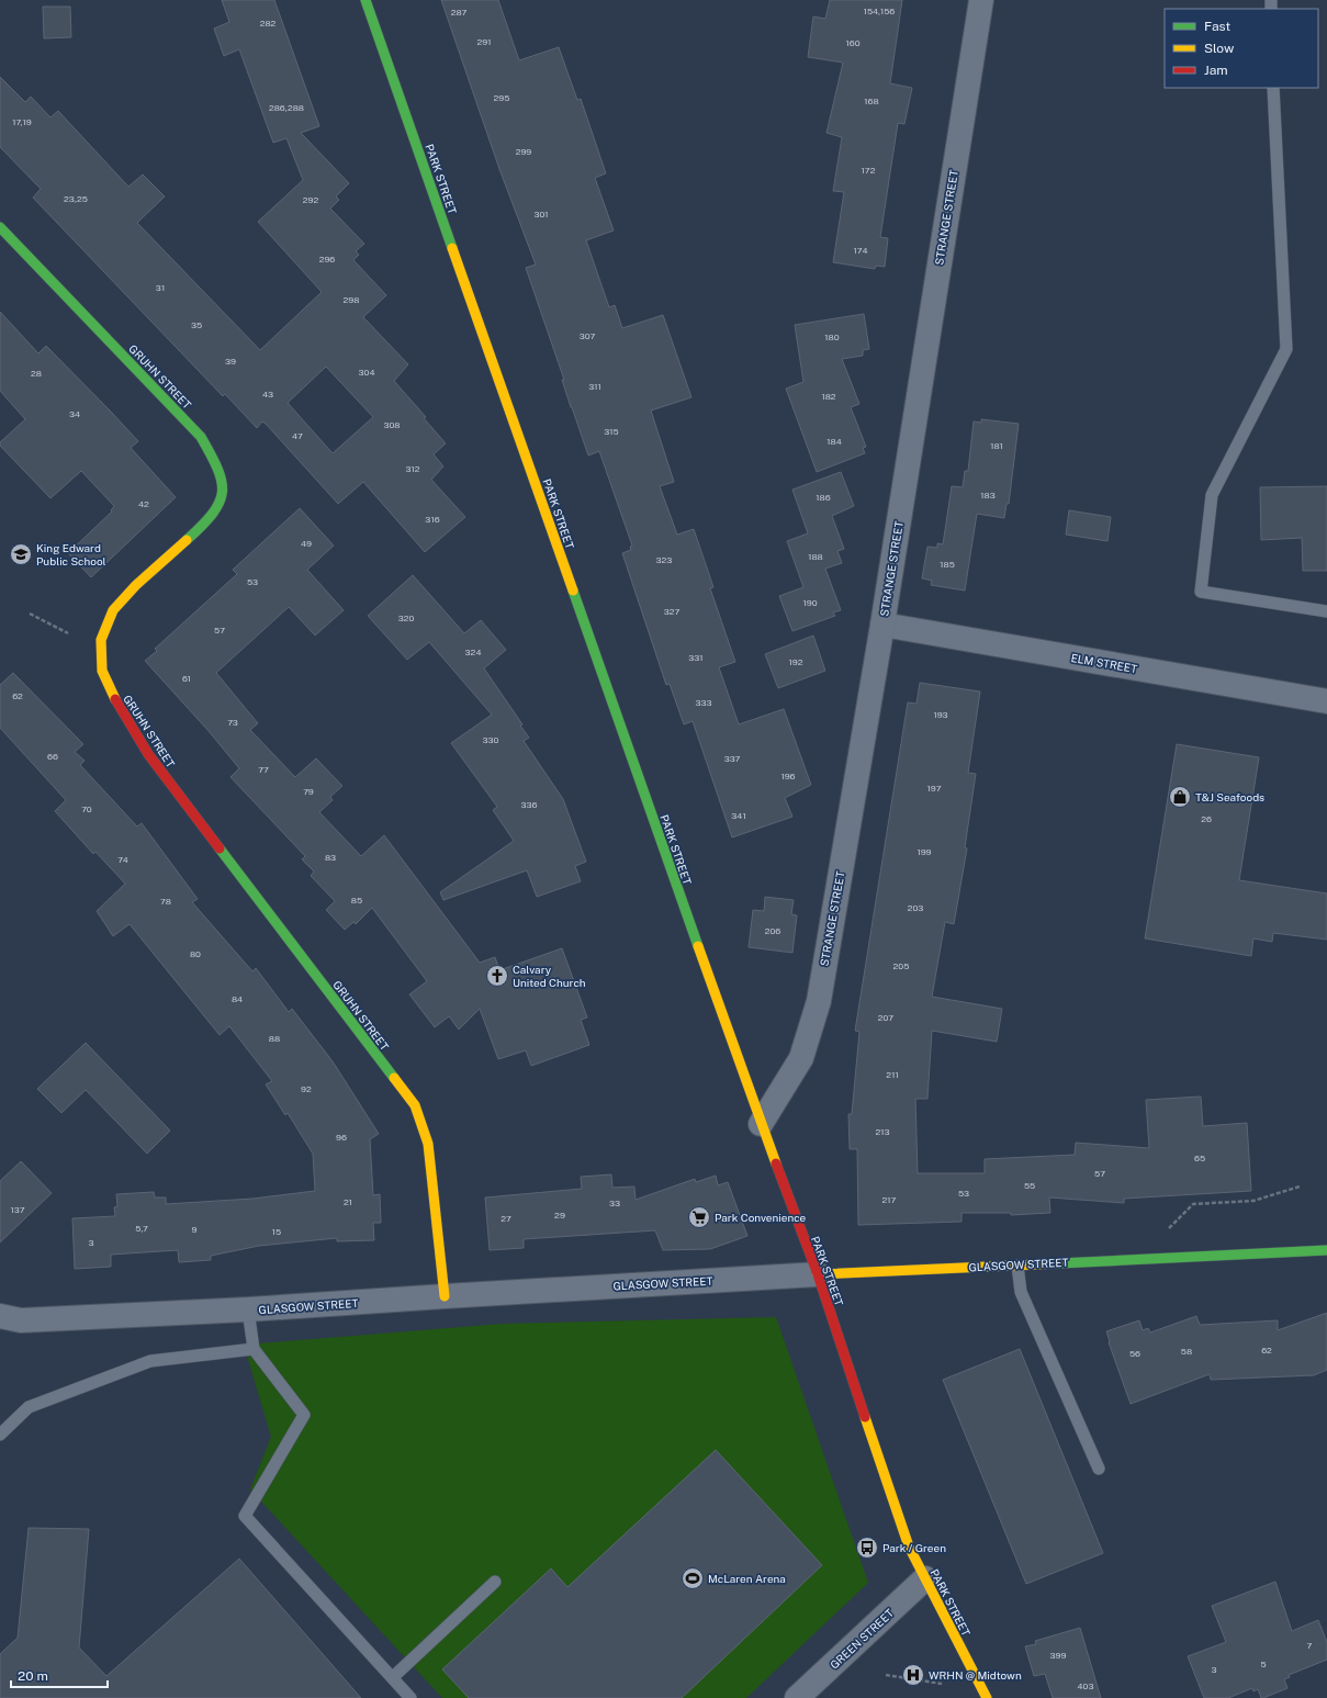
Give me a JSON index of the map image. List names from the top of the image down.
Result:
{
  "streets": {
    "street": [
      "PARK STREET",
      "STRANGE STREET",
      "GRUHN STREET",
      "ELM STREET",
      "GLASGOW STREET",
      "GREEN STREET"
    ]
  },
  "crossings": [
    ["PARK STREET", "STRANGE STREET"],
    ["PARK STREET", "GLASGOW STREET"],
    ["PARK STREET", "GREEN STREET"],
    ["STRANGE STREET", "ELM STREET"],
    ["GRUHN STREET", "GLASGOW STREET"]
  ],
  "places": {
    "school or university": ["King Edward Public School"],
    "shop": ["T&J Seafoods"],
    "church": ["Calvary United Church"],
    "supermarket": ["Park Convenience"],
    "bus stop": ["Park / Green"],
    "sports": ["McLaren Arena"],
    "hospital": ["WRHN @ Midtown"]
  },
  "house_numbers": [
    "154,156",
    "287",
    "282",
    "291",
    "160",
    "295",
    "168",
    "286,288",
    "17,19",
    "299",
    "172",
    "23,25",
    "292",
    "301",
    "174",
    "296",
    "31",
    "298",
    "35",
    "307",
    "180",
    "39",
    "304",
    "28",
    "311",
    "43",
    "182",
    "34",
    "308",
    "315",
    "47",
    "184",
    "181",
    "312",
    "183",
    "186",
    "42",
    "316",
    "49",
    "188",
    "323",
    "185",
    "53",
    "190",
    "327",
    "320",
    "57",
    "324",
    "331",
    "192",
    "61",
    "62",
    "333",
    "193",
    "73",
    "330",
    "66",
    "337",
    "77",
    "196",
    "197",
    "79",
    "336",
    "70",
    "341",
    "26",
    "199",
    "83",
    "74",
    "85",
    "78",
    "203",
    "206",
    "80",
    "205",
    "84",
    "207",
    "88",
    "211",
    "92",
    "213",
    "96",
    "65",
    "57",
    "55",
    "53",
    "217",
    "21",
    "33",
    "137",
    "29",
    "27",
    "5,7",
    "9",
    "15",
    "3",
    "62",
    "58",
    "56",
    "7",
    "399",
    "5",
    "3",
    "403"
  ],
  "legend": ["Fast", "Slow", "Jam"],
  "scale_bar": "20 m"
}
